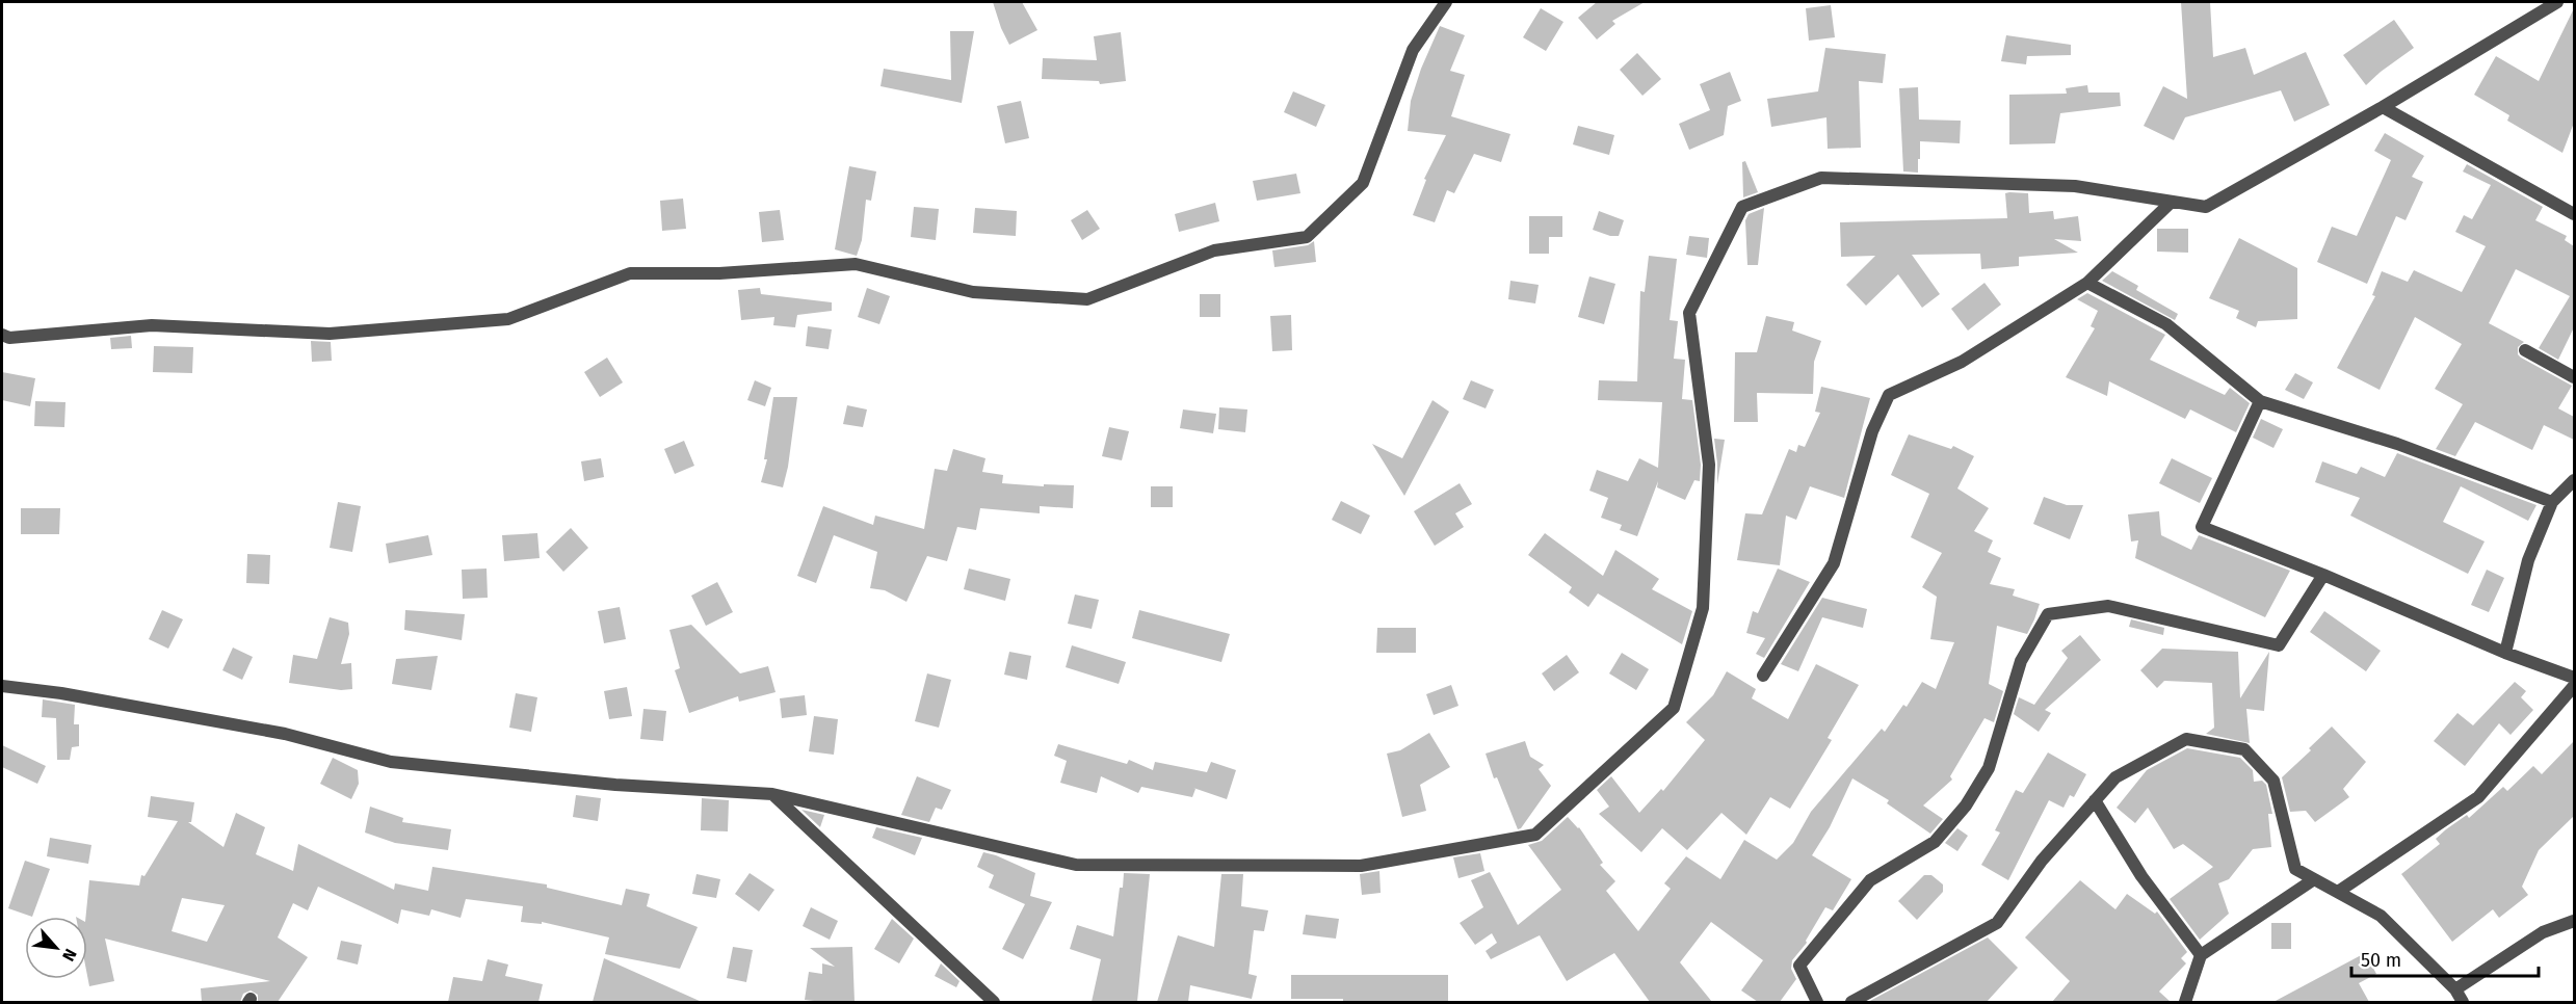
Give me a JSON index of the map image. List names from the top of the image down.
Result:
{
  "scale_bar": "50 m",
  "north": "bottom right"
}
